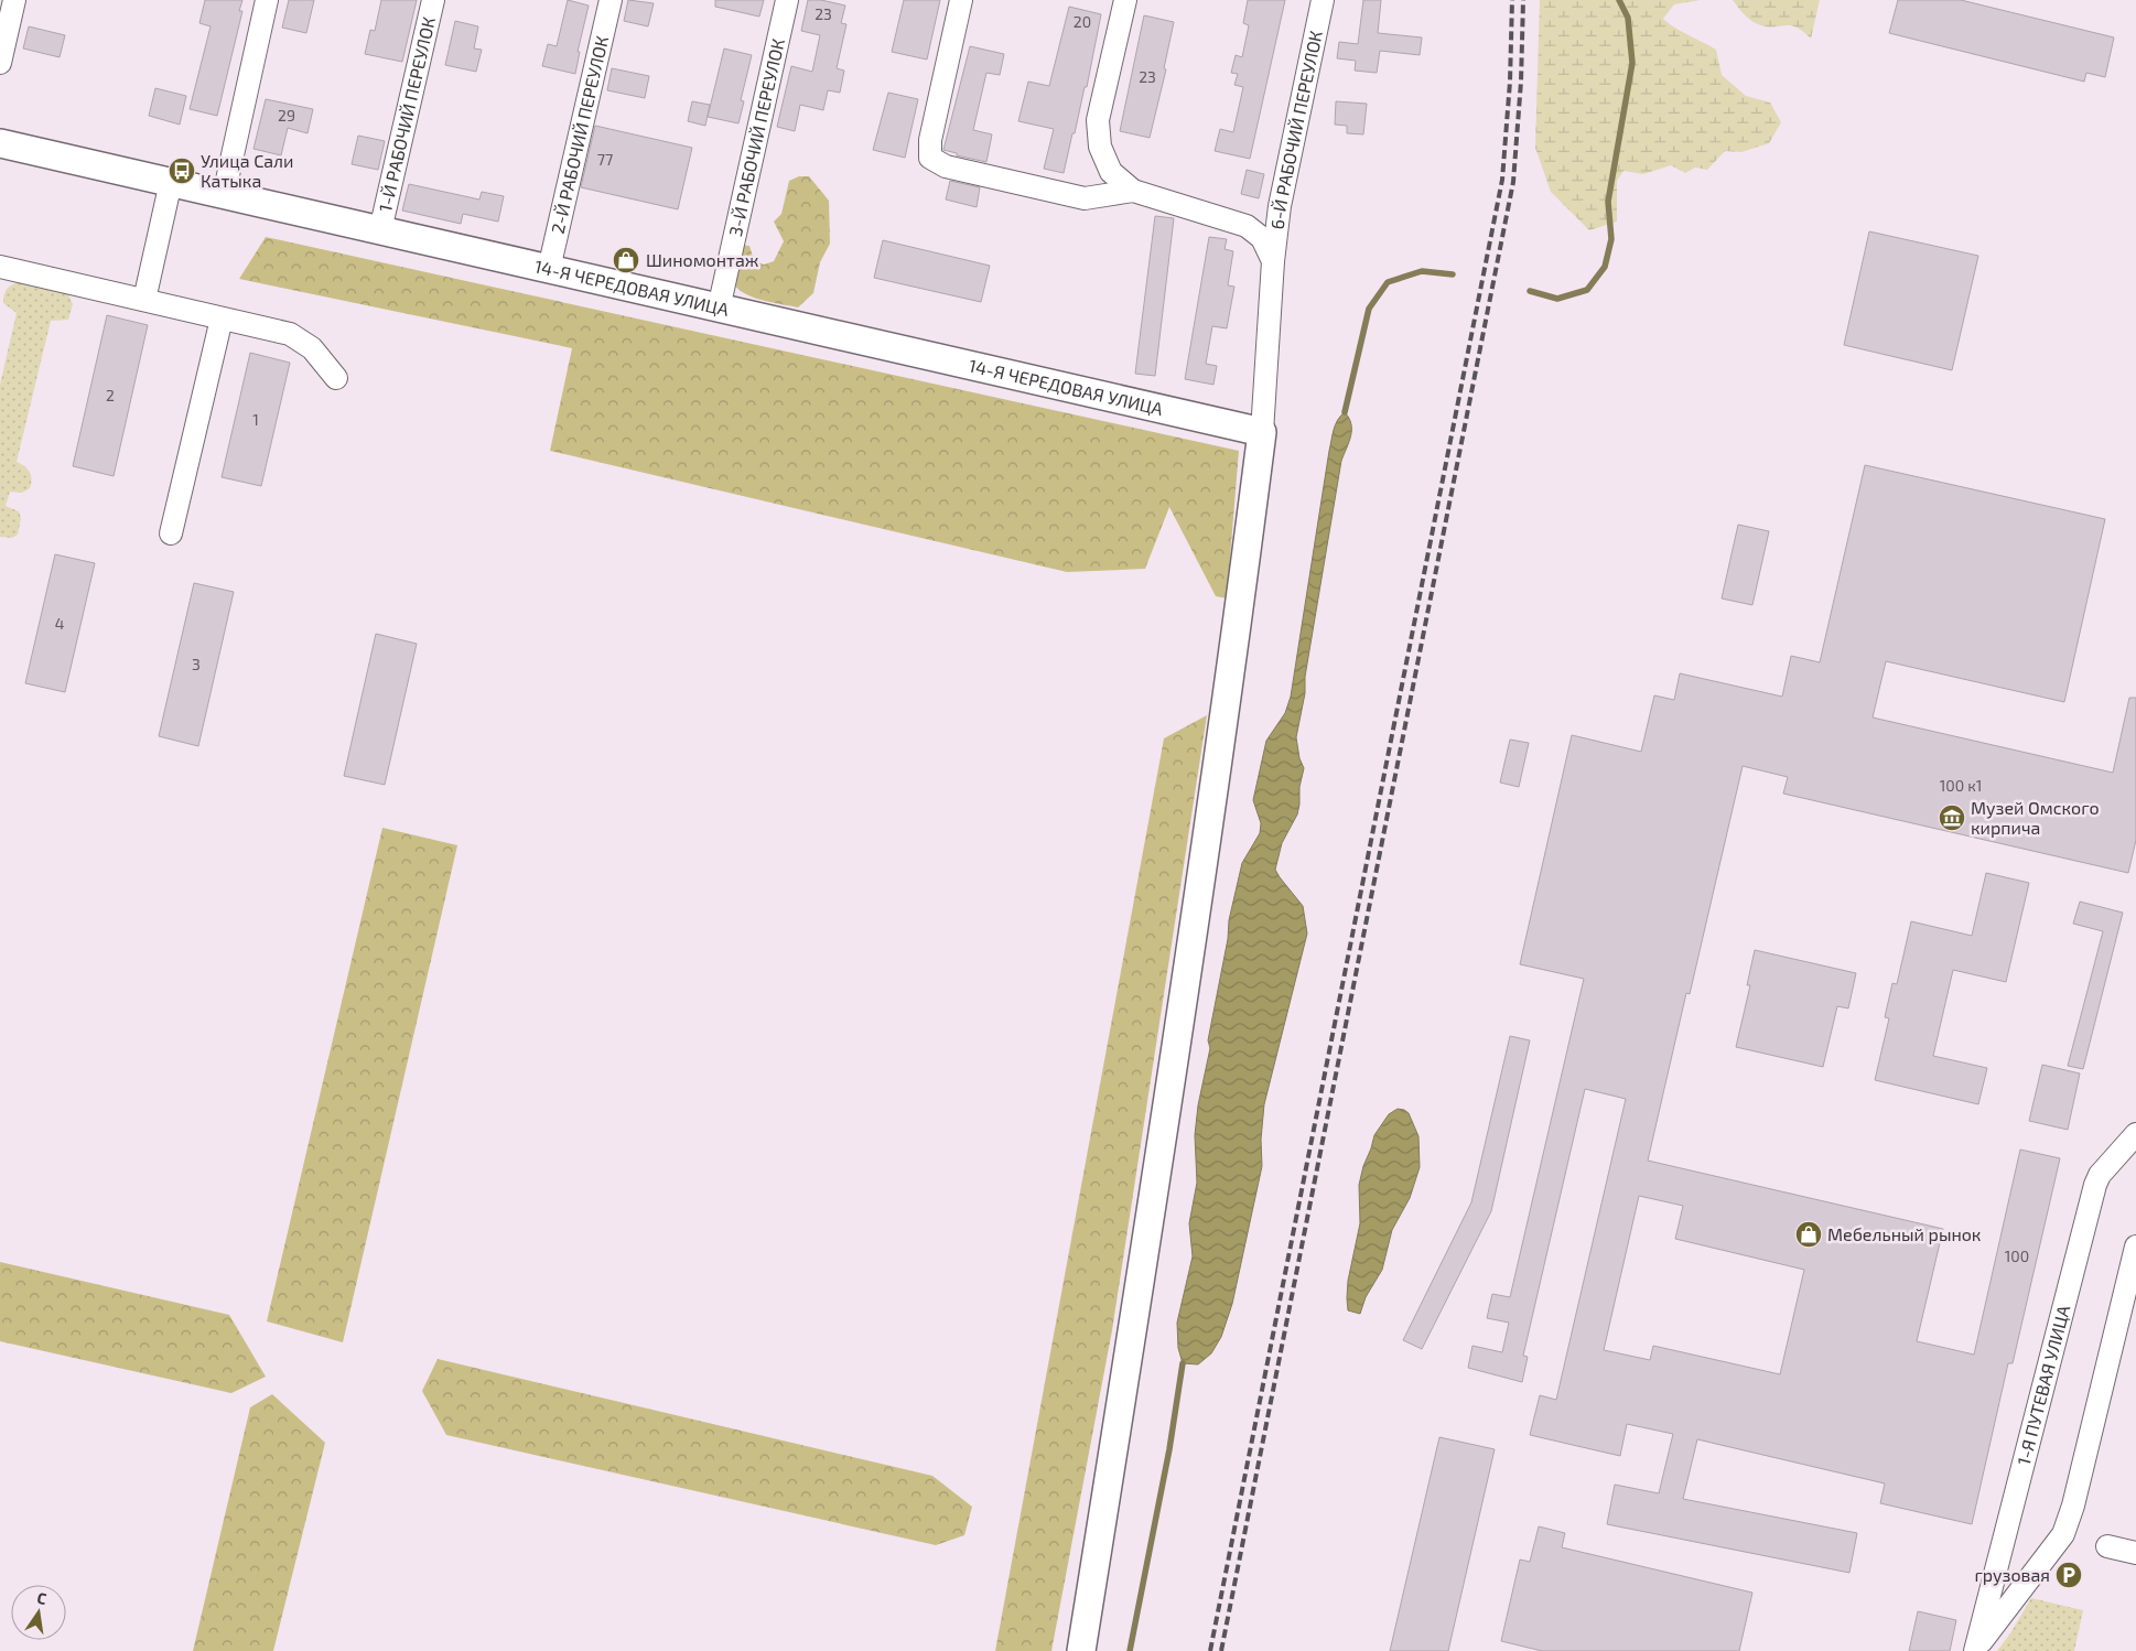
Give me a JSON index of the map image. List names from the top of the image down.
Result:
{
  "streets": {
    "main road": ["14-Я ЧЕРЕДОВАЯ УЛИЦА"],
    "street": [
      "1-Й РАБОЧИЙ ПЕРЕУЛОК",
      "6-Й РАБОЧИЙ ПЕРЕУЛОК",
      "2-Й РАБОЧИЙ ПЕРЕУЛОК",
      "3-Й РАБОЧИЙ ПЕРЕУЛОК",
      "1-Я ПУТЕВАЯ УЛИЦА"
    ]
  },
  "crossings": [
    ["1-Й РАБОЧИЙ ПЕРЕУЛОК", "14-Я ЧЕРЕДОВАЯ УЛИЦА"],
    ["6-Й РАБОЧИЙ ПЕРЕУЛОК", "14-Я ЧЕРЕДОВАЯ УЛИЦА"],
    ["2-Й РАБОЧИЙ ПЕРЕУЛОК", "14-Я ЧЕРЕДОВАЯ УЛИЦА"],
    ["3-Й РАБОЧИЙ ПЕРЕУЛОК", "14-Я ЧЕРЕДОВАЯ УЛИЦА"]
  ],
  "places": {
    "bus stop": ["Улица Сали Катыка"],
    "shop": ["Шиномонтаж", "Мебельный рынок"],
    "museum": ["Музей Омского кирпича"],
    "parking": ["грузовая"]
  },
  "house_numbers": [
    "23",
    "20",
    "23",
    "29",
    "77",
    "2",
    "1",
    "4",
    "3",
    "100 к1",
    "100"
  ],
  "north": "top"
}
